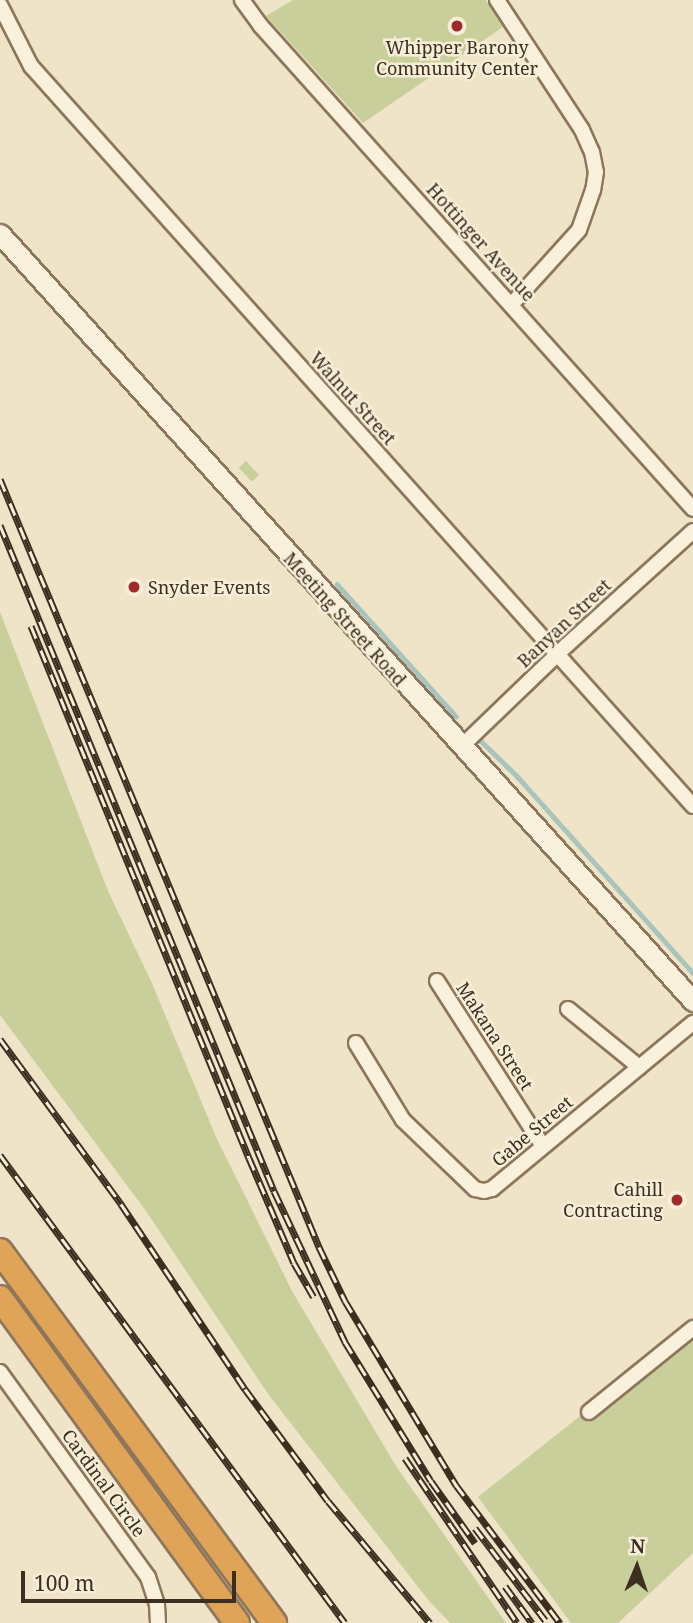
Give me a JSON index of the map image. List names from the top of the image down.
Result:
{
  "streets": {
    "street": [
      "Hottinger Avenue",
      "Walnut Street",
      "Meeting Street Road",
      "Banyan Street",
      "Makana Street",
      "Gabe Street",
      "Cardinal Circle"
    ]
  },
  "crossings": [
    ["Walnut Street", "Banyan Street"],
    ["Meeting Street Road", "Banyan Street"],
    ["Makana Street", "Gabe Street"]
  ],
  "places": ["Whipper Barony Community Center", "Snyder Events", "Cahill Contracting"],
  "scale_bar": "100 m",
  "north": "top"
}
